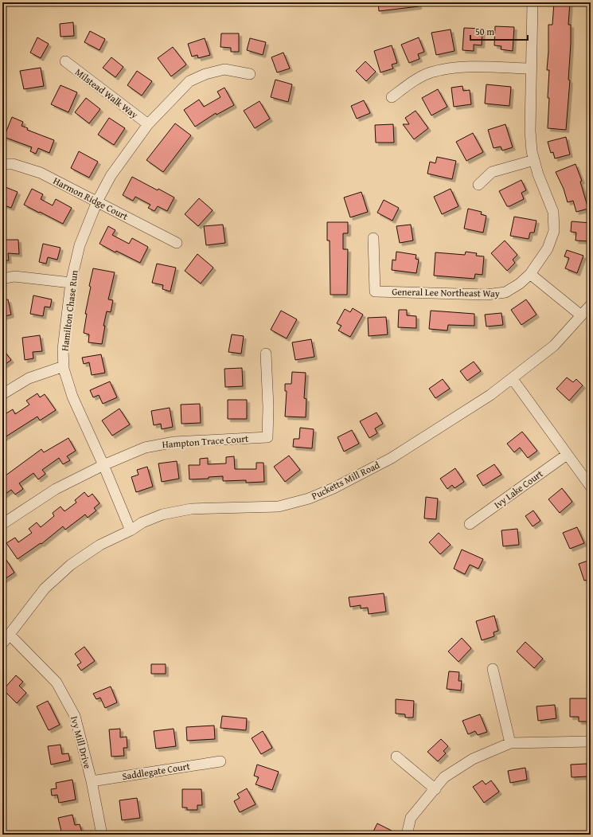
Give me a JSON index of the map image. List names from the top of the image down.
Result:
{
  "streets": {
    "street": [
      "Milstead Walk Way",
      "Harmon Ridge Court",
      "General Lee Northeast Way",
      "Hamilton Chase Run",
      "Hampton Trace Court",
      "Pucketts Mill Road",
      "Ivy Lake Court",
      "Ivy Mill Drive",
      "Saddlegate Court"
    ]
  },
  "crossings": [
    ["Milstead Walk Way", "Hamilton Chase Run"],
    ["Harmon Ridge Court", "Hamilton Chase Run"],
    ["Hamilton Chase Run", "Hampton Trace Court"],
    ["Hamilton Chase Run", "Pucketts Mill Road"],
    ["Pucketts Mill Road", "Ivy Mill Drive"],
    ["Ivy Mill Drive", "Saddlegate Court"]
  ],
  "scale_bar": "50 m"
}
